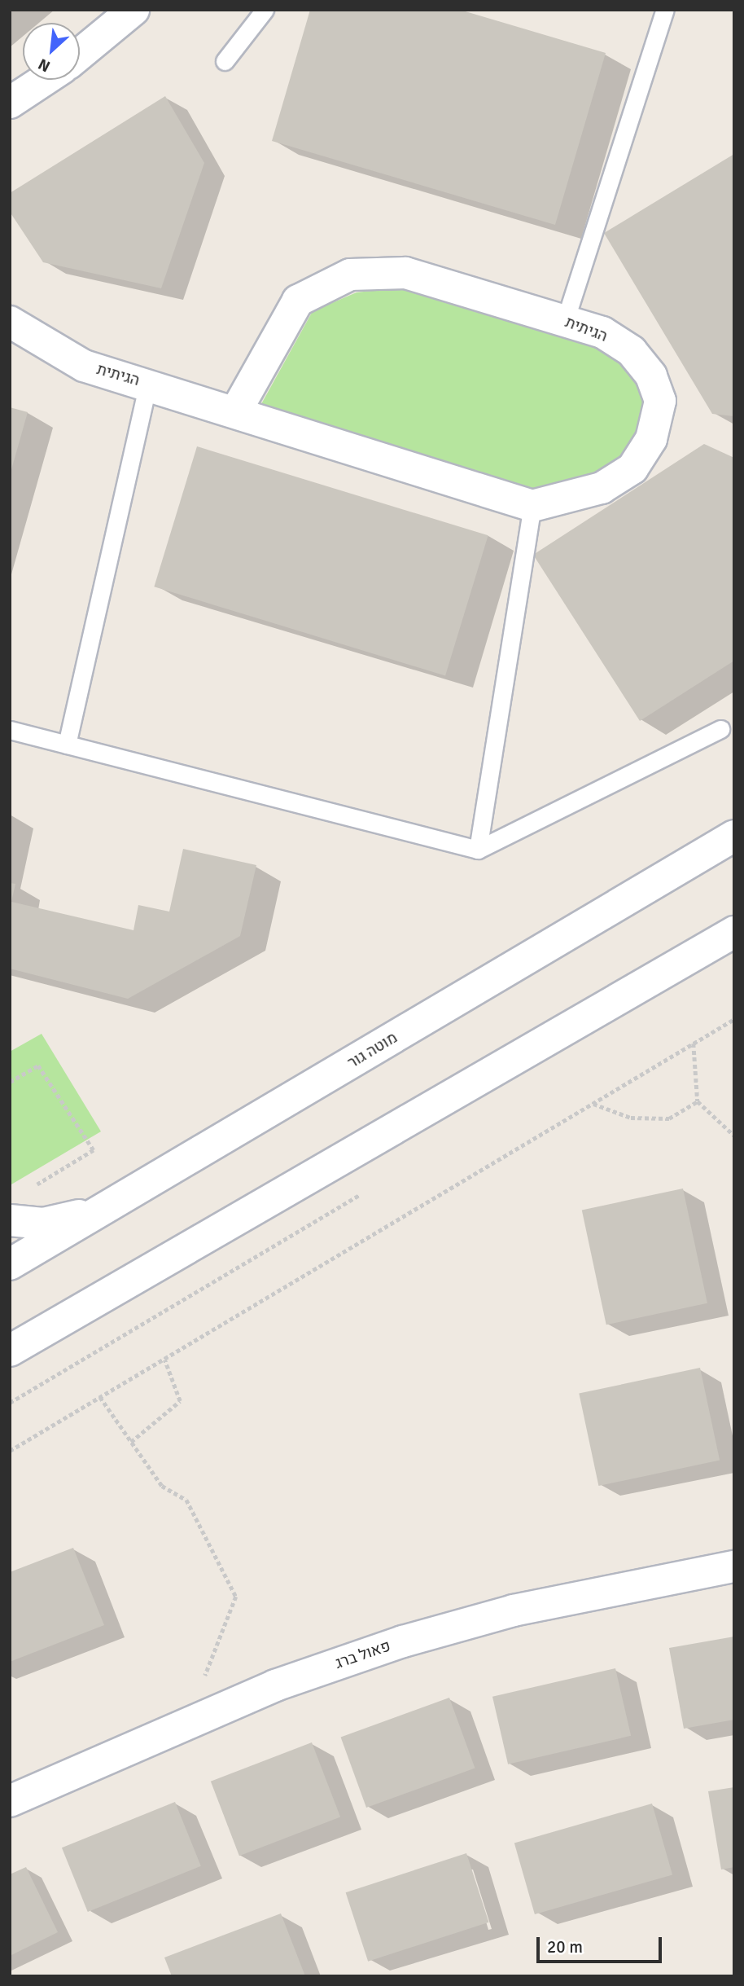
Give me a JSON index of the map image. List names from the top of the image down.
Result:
{
  "streets": {
    "street": ["הגיתית", "מוטה גור", "פאול ברג"]
  },
  "scale_bar": "20 m",
  "north": "bottom left"
}
